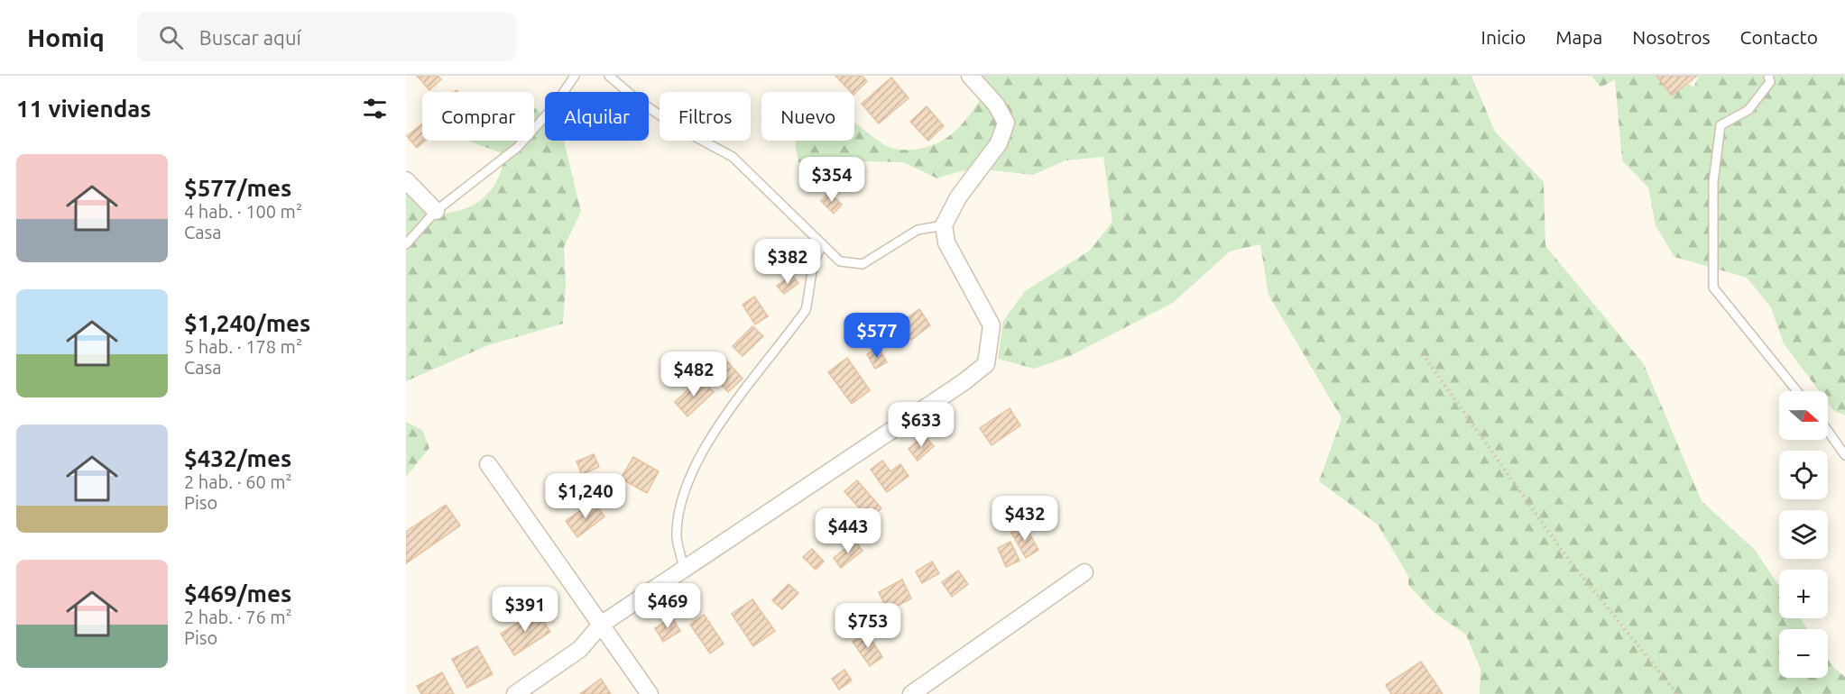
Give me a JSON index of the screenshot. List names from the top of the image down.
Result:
{
  "north": "right",
  "page": {
    "header": "Homiq",
    "search": "Buscar aquí",
    "nav": [
      "Inicio",
      "Mapa",
      "Nosotros",
      "Contacto"
    ],
    "heading": "11 viviendas",
    "chip": [
      "Comprar",
      "Alquilar",
      "Filtros",
      "Nuevo"
    ],
    "list": [
      {
        "name": "$577/mes",
        "note": "4 hab. · 100 m² · Casa"
      },
      {
        "name": "$1,240/mes",
        "note": "5 hab. · 178 m² · Casa"
      },
      {
        "name": "$432/mes",
        "note": "2 hab. · 60 m² · Piso"
      },
      {
        "name": "$469/mes",
        "note": "2 hab. · 76 m² · Piso"
      }
    ],
    "price": [
      "$354",
      "$382",
      "$577",
      "$482",
      "$633",
      "$1,240",
      "$432",
      "$443",
      "$469",
      "$391",
      "$753"
    ],
    "map_buttons": ["+", "−"]
  }
}
